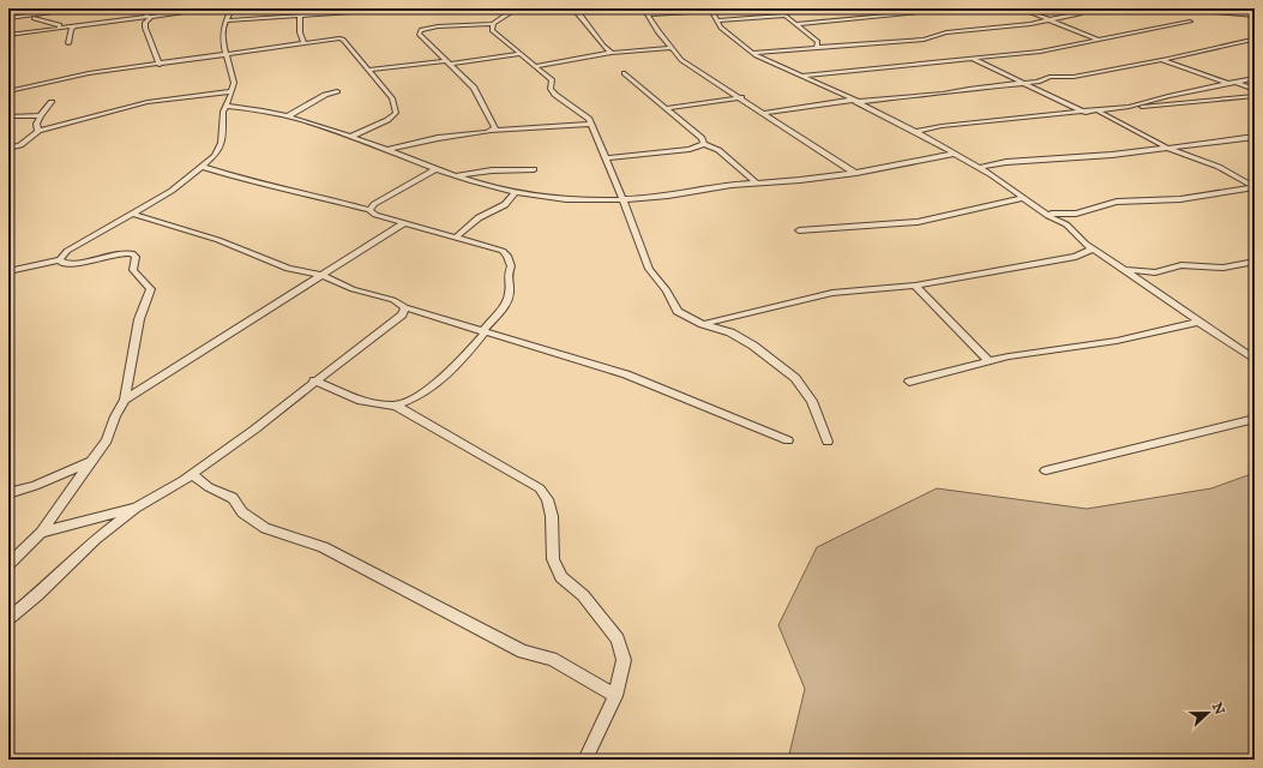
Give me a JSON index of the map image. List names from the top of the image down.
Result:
{
  "north": "right"
}
